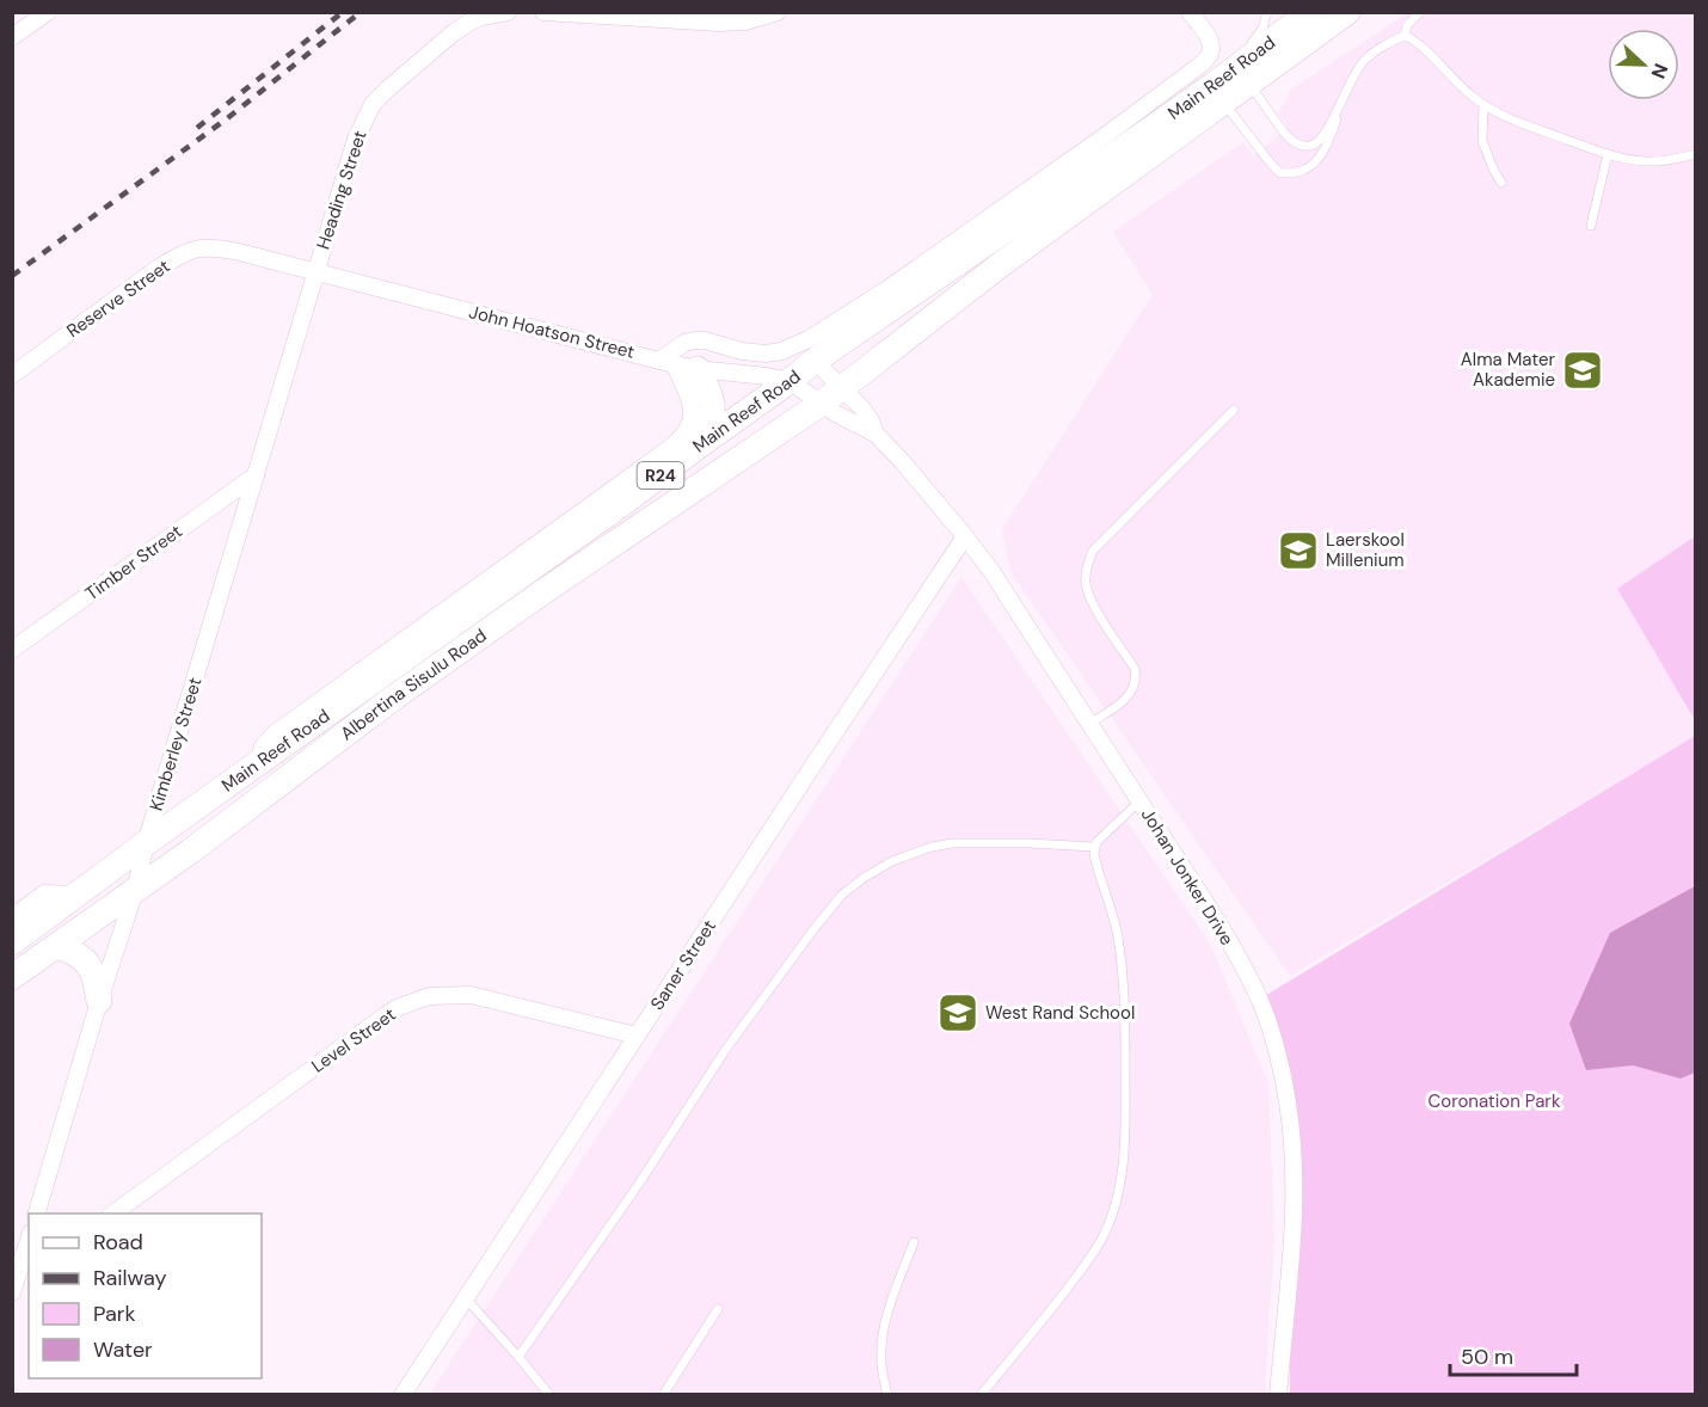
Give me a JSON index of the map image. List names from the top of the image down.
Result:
{
  "streets": {
    "main road": ["Main Reef Road", "R24", "Albertina Sisulu Road"],
    "street": [
      "Heading Street",
      "Reserve Street",
      "John Hoatson Street",
      "Timber Street",
      "Kimberley Street",
      "Johan Jonker Drive",
      "Saner Street",
      "Level Street"
    ]
  },
  "crossings": [
    ["Main Reef Road", "John Hoatson Street"],
    ["Main Reef Road", "Albertina Sisulu Road"],
    ["Main Reef Road", "Kimberley Street"],
    ["Main Reef Road", "Johan Jonker Drive"],
    ["Heading Street", "Reserve Street"],
    ["Heading Street", "John Hoatson Street"],
    ["Heading Street", "Kimberley Street"],
    ["Reserve Street", "John Hoatson Street"],
    ["Reserve Street", "Kimberley Street"],
    ["John Hoatson Street", "Kimberley Street"],
    ["John Hoatson Street", "Johan Jonker Drive"],
    ["Timber Street", "Kimberley Street"],
    ["Albertina Sisulu Road", "Kimberley Street"],
    ["Albertina Sisulu Road", "Johan Jonker Drive"],
    ["Johan Jonker Drive", "Saner Street"],
    ["Saner Street", "Level Street"]
  ],
  "parks": ["Coronation Park"],
  "places": {
    "school or university": ["Alma Mater Akademie", "Laerskool Millenium", "West Rand School"]
  },
  "legend": [
    "Road",
    "Railway",
    "Park",
    "Water"
  ],
  "scale_bar": "50 m",
  "north": "right"
}
